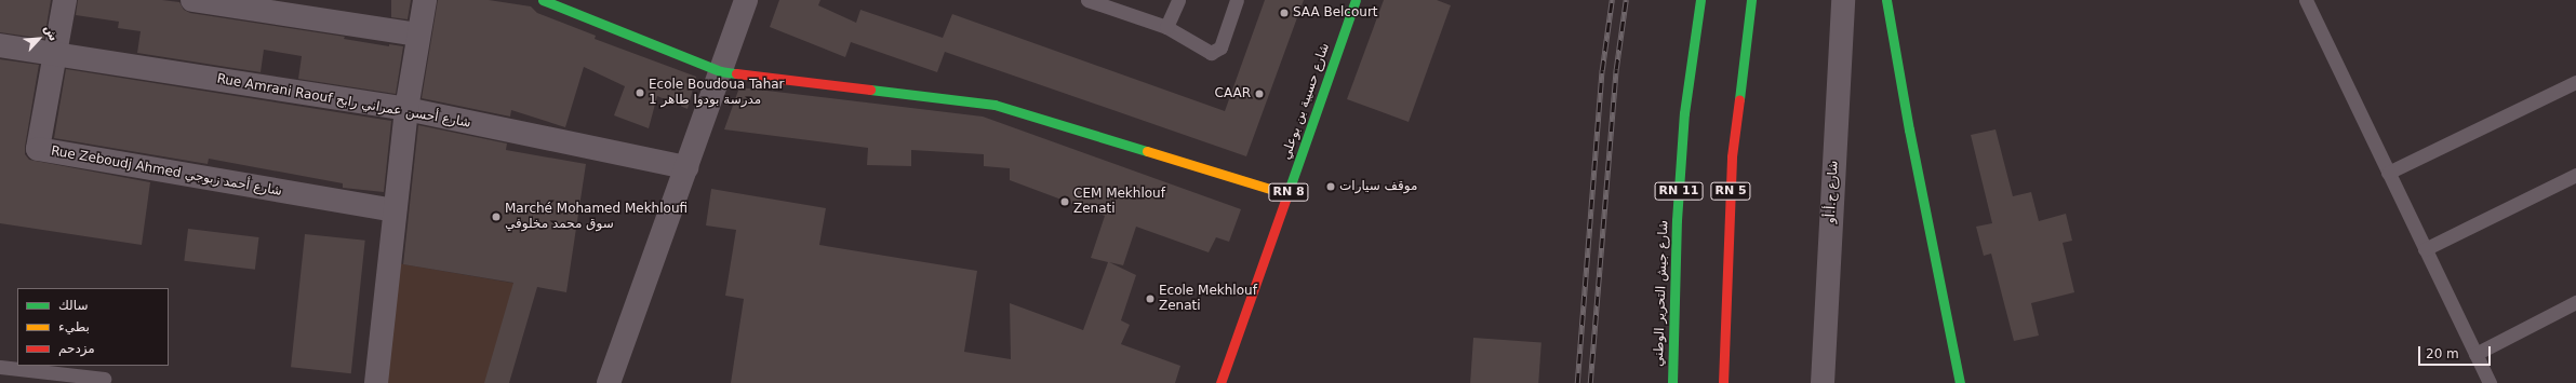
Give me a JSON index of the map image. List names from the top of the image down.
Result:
{
  "streets": {
    "main road": [
      "شارع حسيبة بن بوعلي",
      "RN 11",
      "RN 5",
      "RN 8",
      "شارع جيش التحرير الوطني"
    ],
    "street": ["Rue Amrani Raouf شارع أحسن عمراني رابح", "Rue Zeboudj Ahmed شارع أحمد زبوجي", "شارع ج.أ.أو"]
  },
  "crossings": [
    ["Rue Amrani Raouf شارع أحسن عمراني رابح", "Rue Zeboudj Ahmed شارع أحمد زبوجي"]
  ],
  "places": [
    "SAA Belcourt",
    "Ecole Boudoua Tahar 1 مدرسة بودوا طاهر",
    "CAAR",
    "موقف سيارات",
    "CEM Mekhlouf Zenati",
    "Marché Mohamed Mekhloufi سوق محمد مخلوفي",
    "Ecole Mekhlouf Zenati"
  ],
  "legend": ["سالك", "بطيء", "مزدحم"],
  "scale_bar": "20 m",
  "north": "top right"
}
